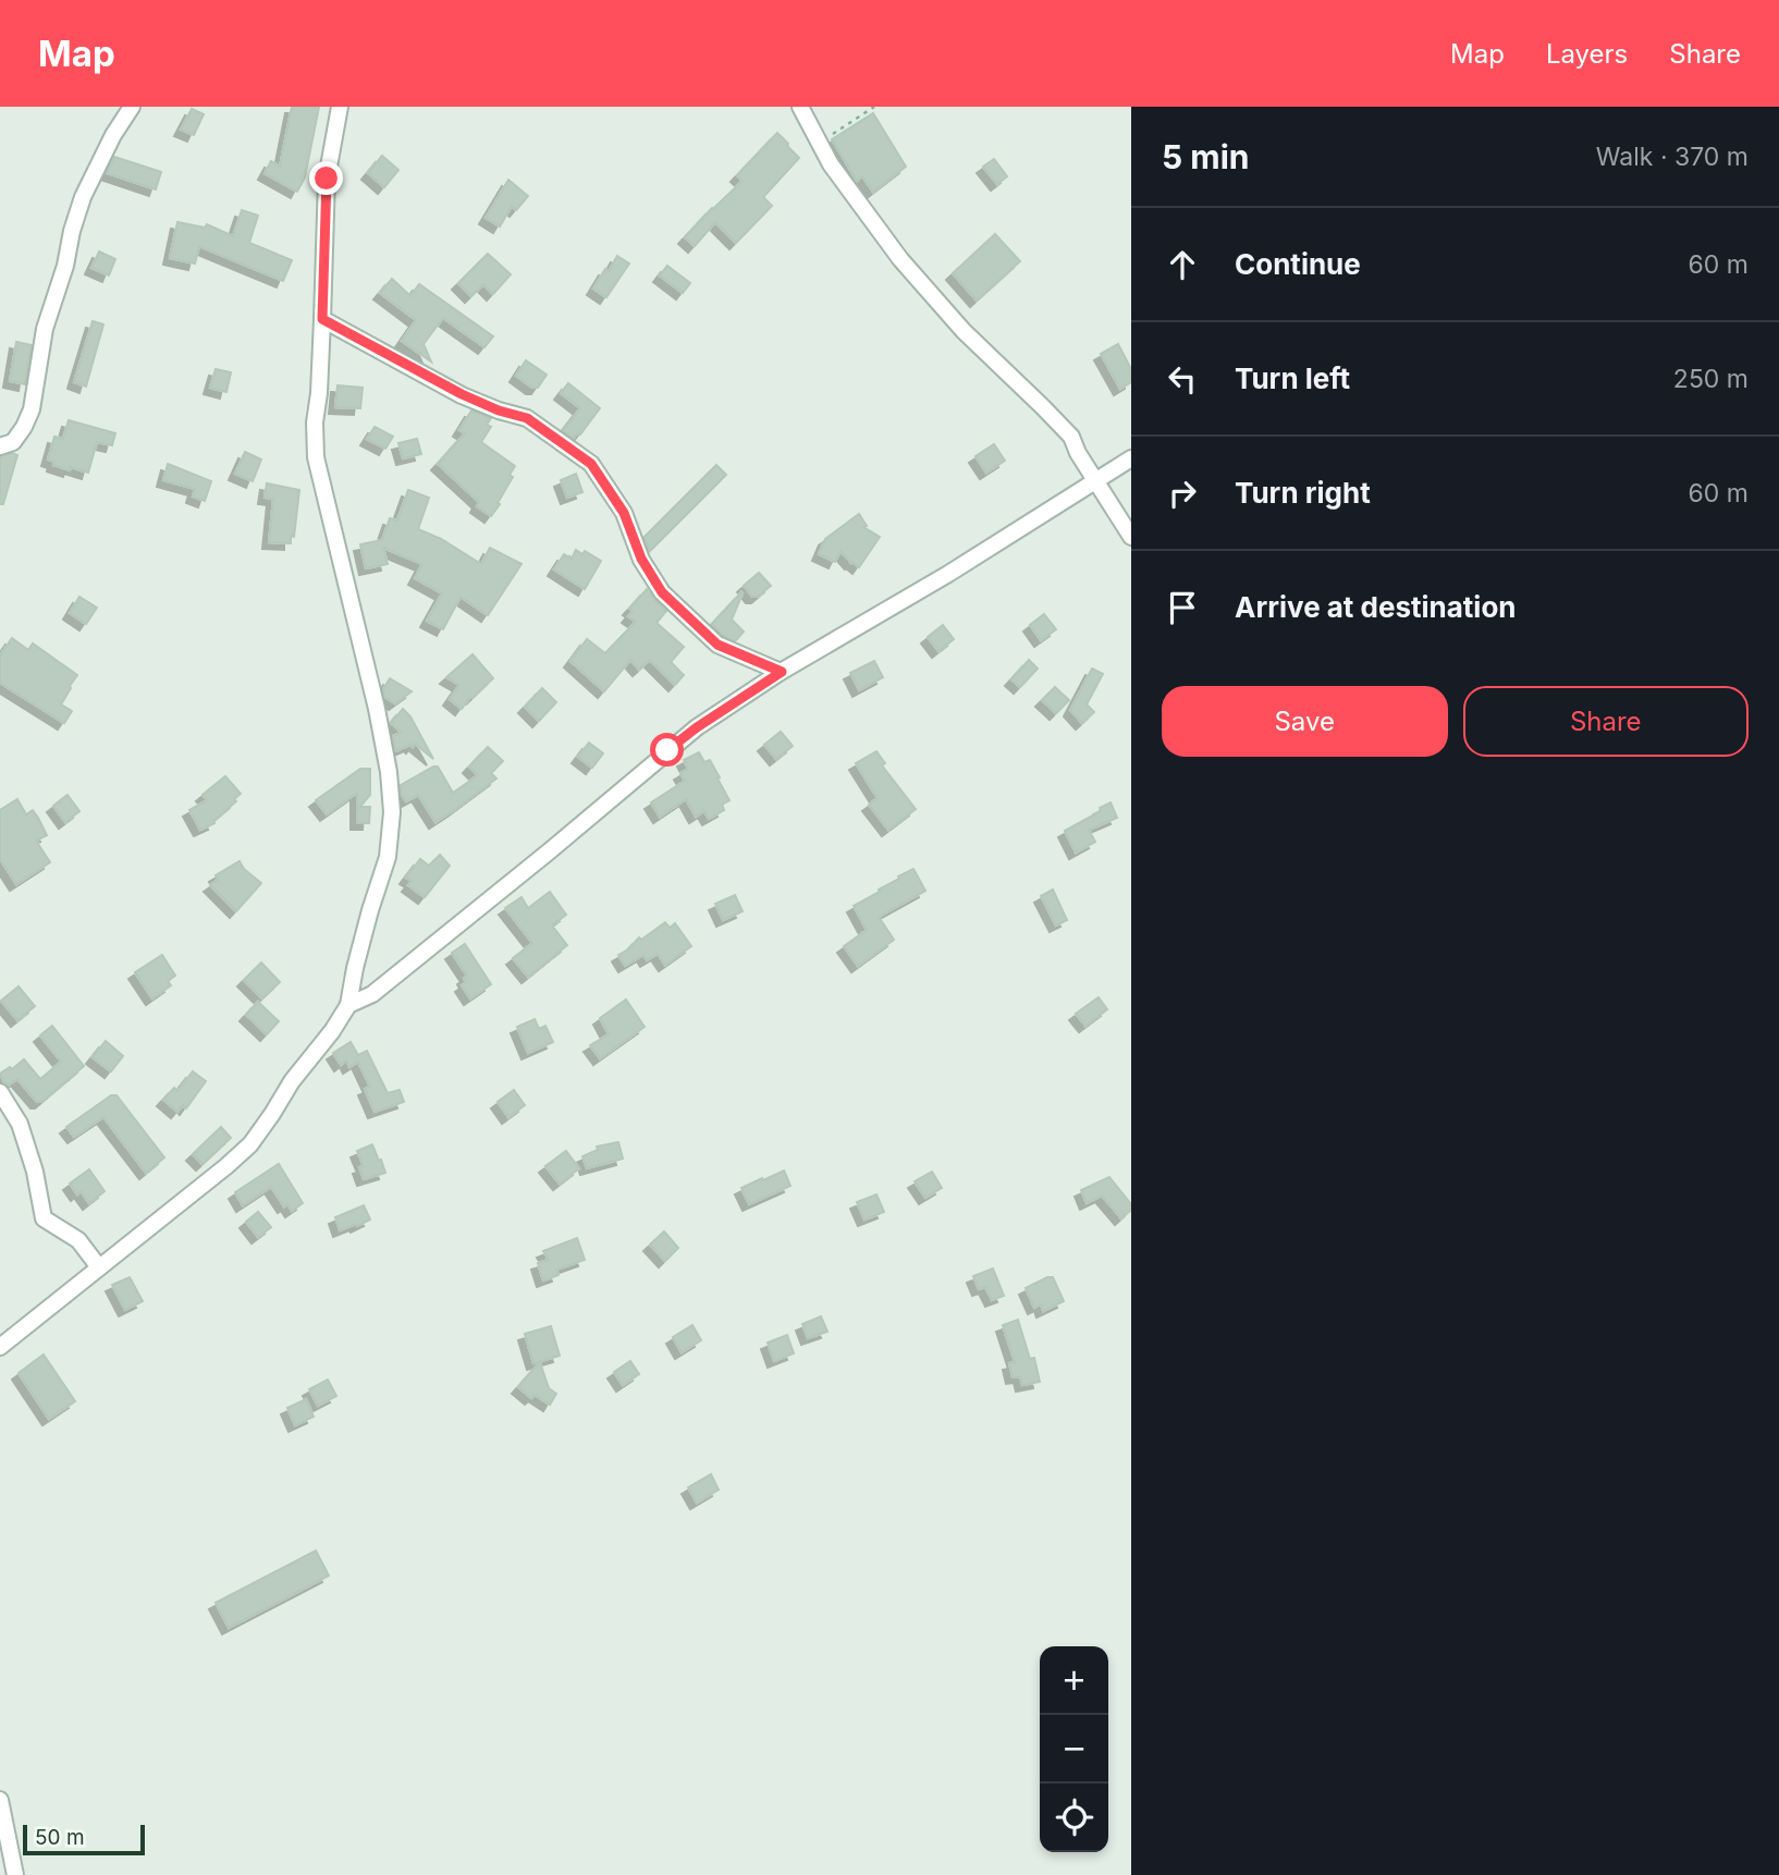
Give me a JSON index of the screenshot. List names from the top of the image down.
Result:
{
  "scale_bar": "50 m",
  "page": {
    "header": "Map",
    "nav": ["Map", "Layers", "Share"],
    "heading": ["5 min", "Walk · 370 m"],
    "list": [
      ["Continue", "60 m"],
      ["Turn left", "250 m"],
      ["Turn right", "60 m"],
      "Arrive at destination"
    ],
    "buttons": ["Save", "Share"],
    "map_buttons": ["+", "−"],
    "scale": "50 m"
  }
}
